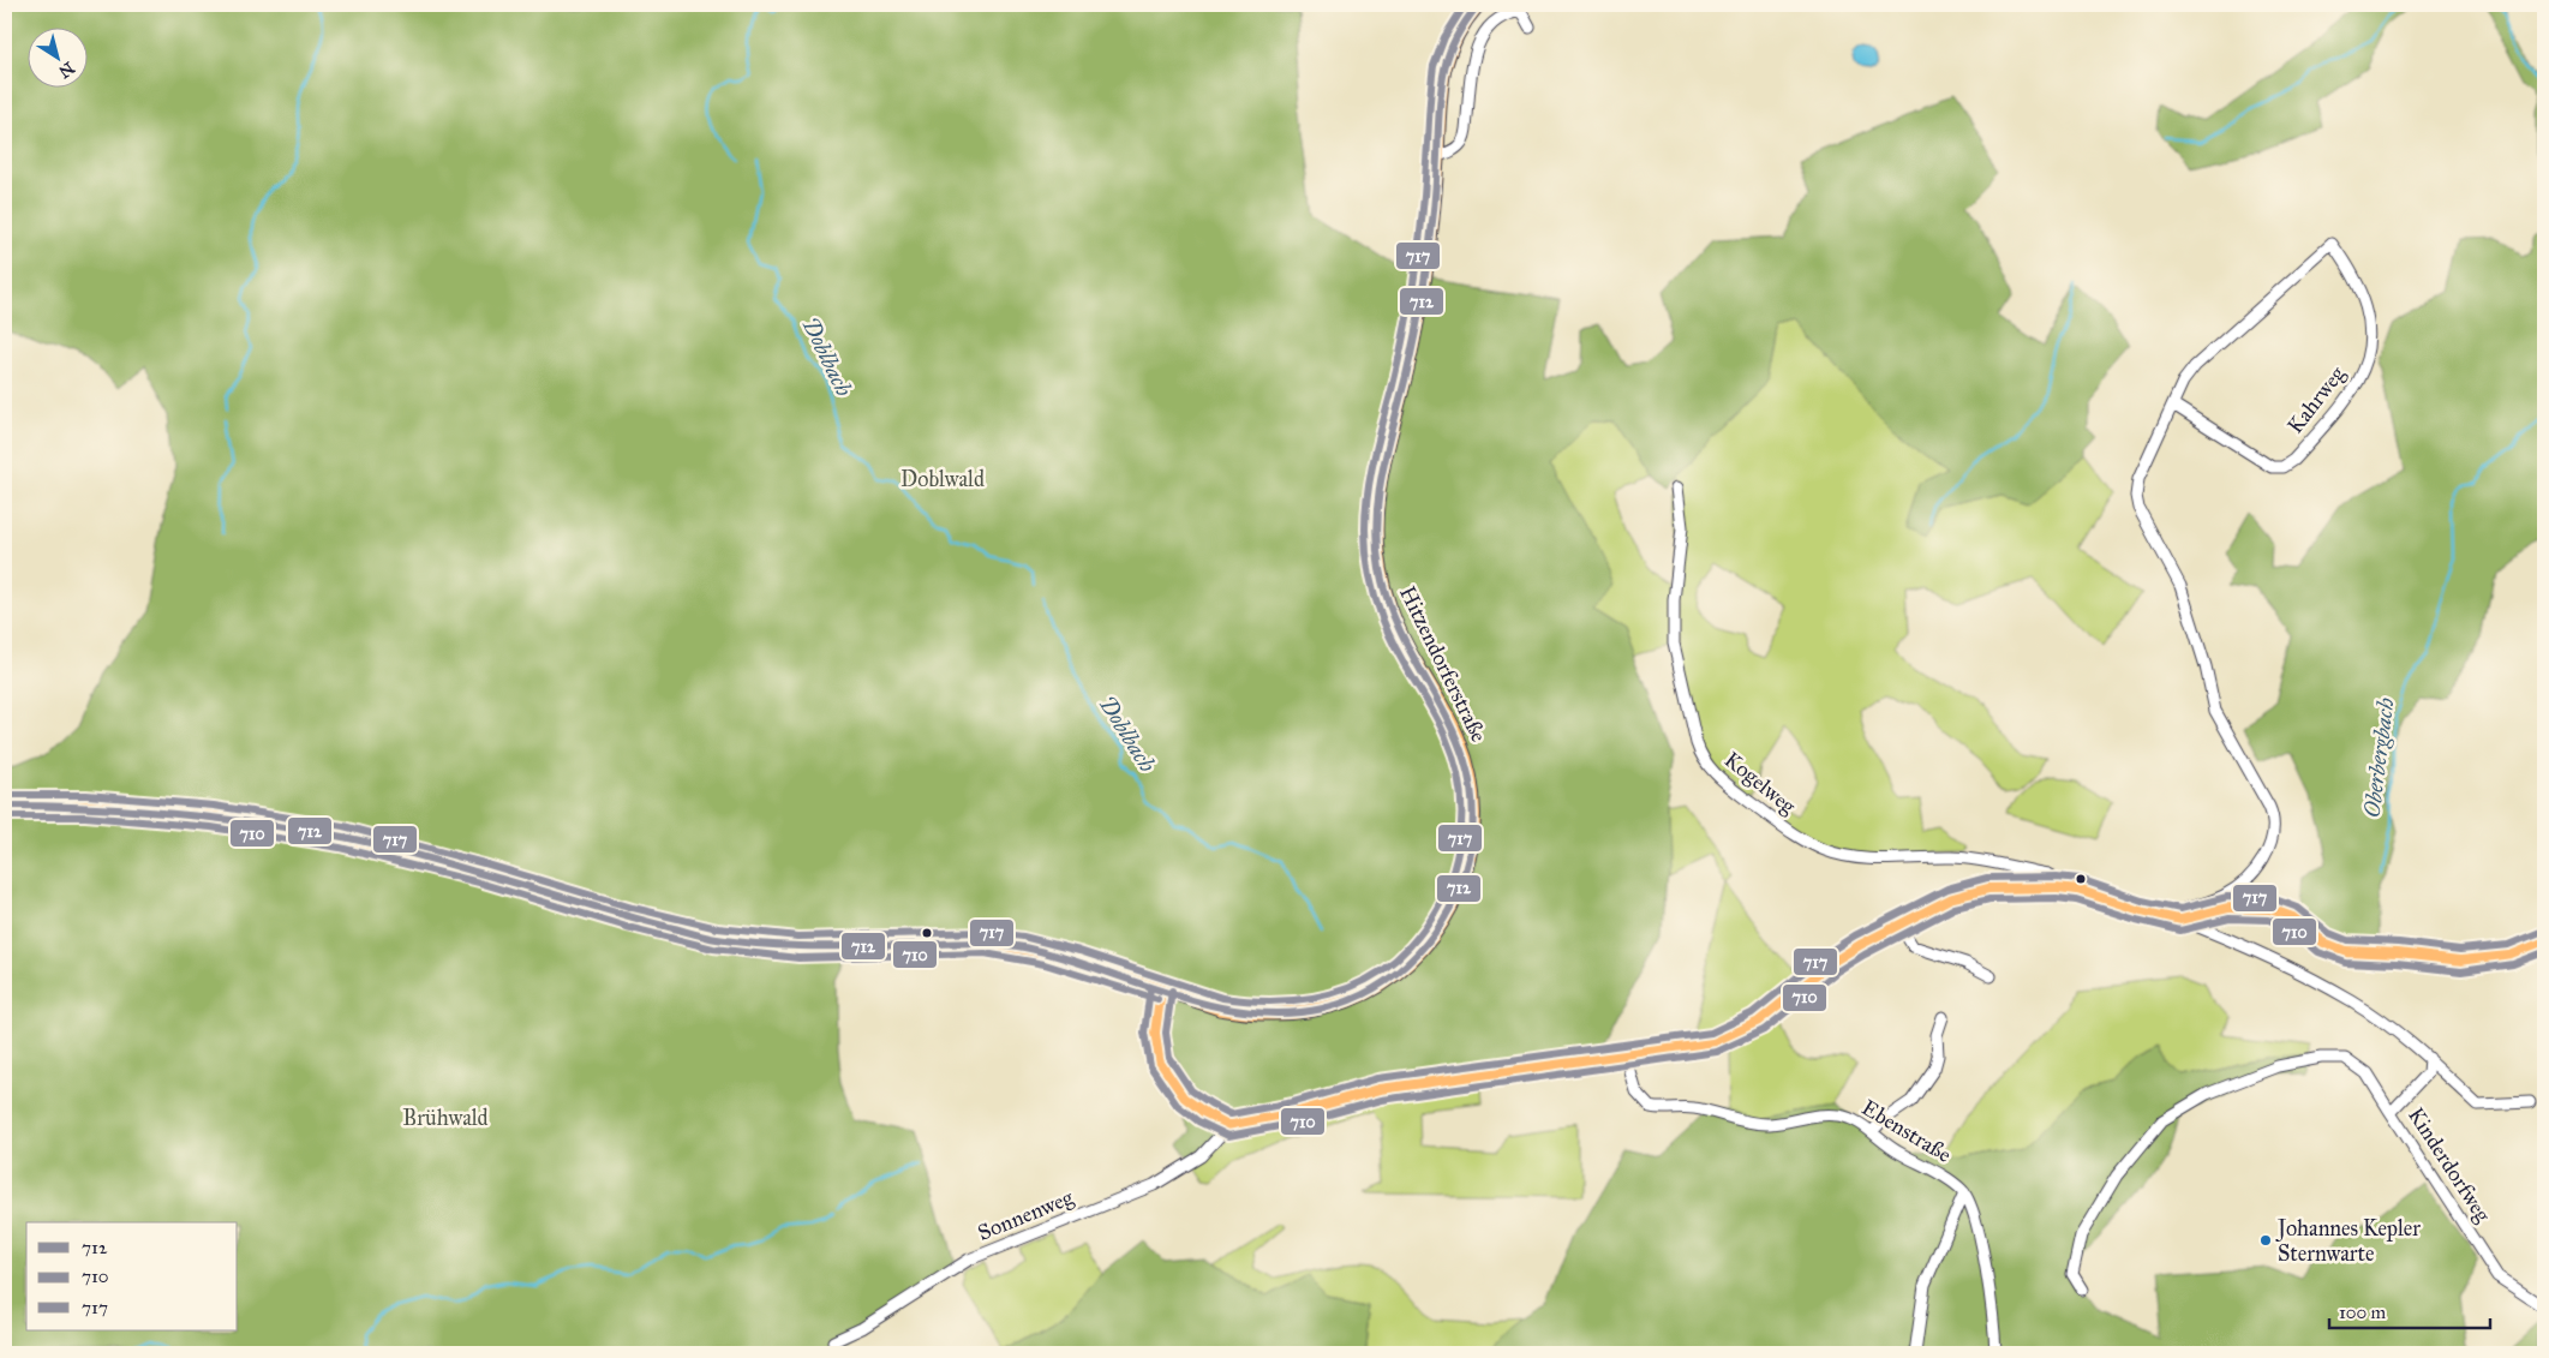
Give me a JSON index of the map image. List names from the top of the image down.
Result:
{
  "streets": {
    "main road": ["Hitzendorferstraße"],
    "street": [
      "Kahrweg",
      "Kogelweg",
      "Ebenstraße",
      "Kinderdorfweg",
      "Sonnenweg"
    ]
  },
  "water": ["Doblbach", "Oberbergbach"],
  "parks": ["Doblwald", "Brühwald"],
  "places": ["Johannes Kepler Sternwarte"],
  "lines": ["transit line 712", "transit line 717", "transit line 710"],
  "legend": ["712", "710", "717"],
  "scale_bar": "100 m",
  "north": "bottom right"
}
